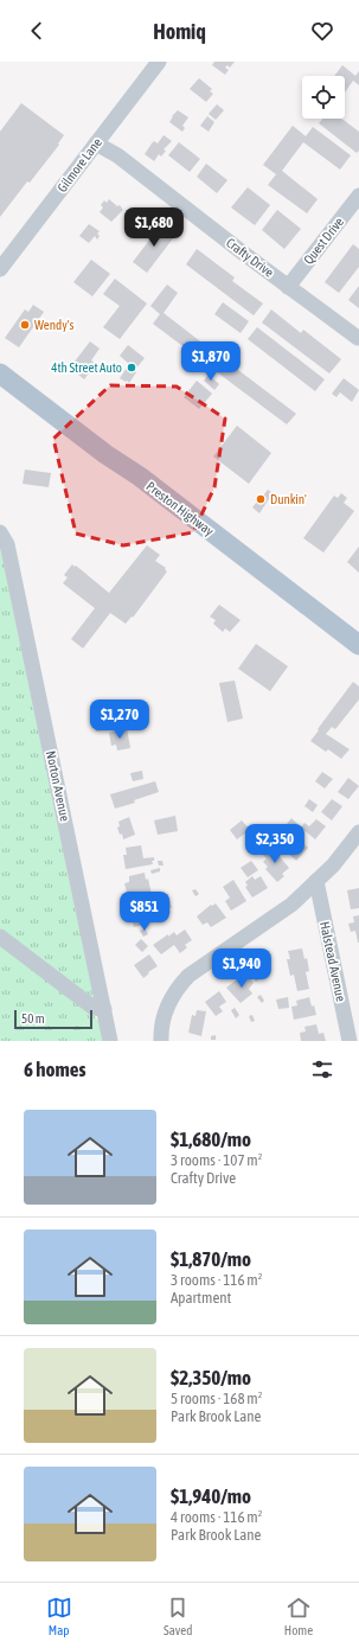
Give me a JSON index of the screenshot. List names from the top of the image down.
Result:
{
  "streets": {
    "main road": ["Preston Highway"],
    "street": [
      "Gilmore Lane",
      "Quest Drive",
      "Crafty Drive",
      "Norton Avenue",
      "Halstead Avenue"
    ]
  },
  "crossings": [
    ["Gilmore Lane", "Crafty Drive"],
    ["Quest Drive", "Crafty Drive"]
  ],
  "places": ["Wendy's", "4th Street Auto", "Dunkin'"],
  "scale_bar": "50 m",
  "page": {
    "header": "Homiq",
    "price": [
      "$1,680",
      "$1,870",
      "$1,270",
      "$2,350",
      "$851",
      "$1,940"
    ],
    "scale": "50 m",
    "heading": "6 homes",
    "list": [
      {
        "name": "$1,680/mo",
        "note": "3 rooms · 107 m² · Crafty Drive"
      },
      {
        "name": "$1,870/mo",
        "note": "3 rooms · 116 m² · Apartment"
      },
      {
        "name": "$2,350/mo",
        "note": "5 rooms · 168 m² · Park Brook Lane"
      },
      {
        "name": "$1,940/mo",
        "note": "4 rooms · 116 m² · Park Brook Lane"
      }
    ],
    "tabs": ["Map", "Saved", "Home"]
  }
}
